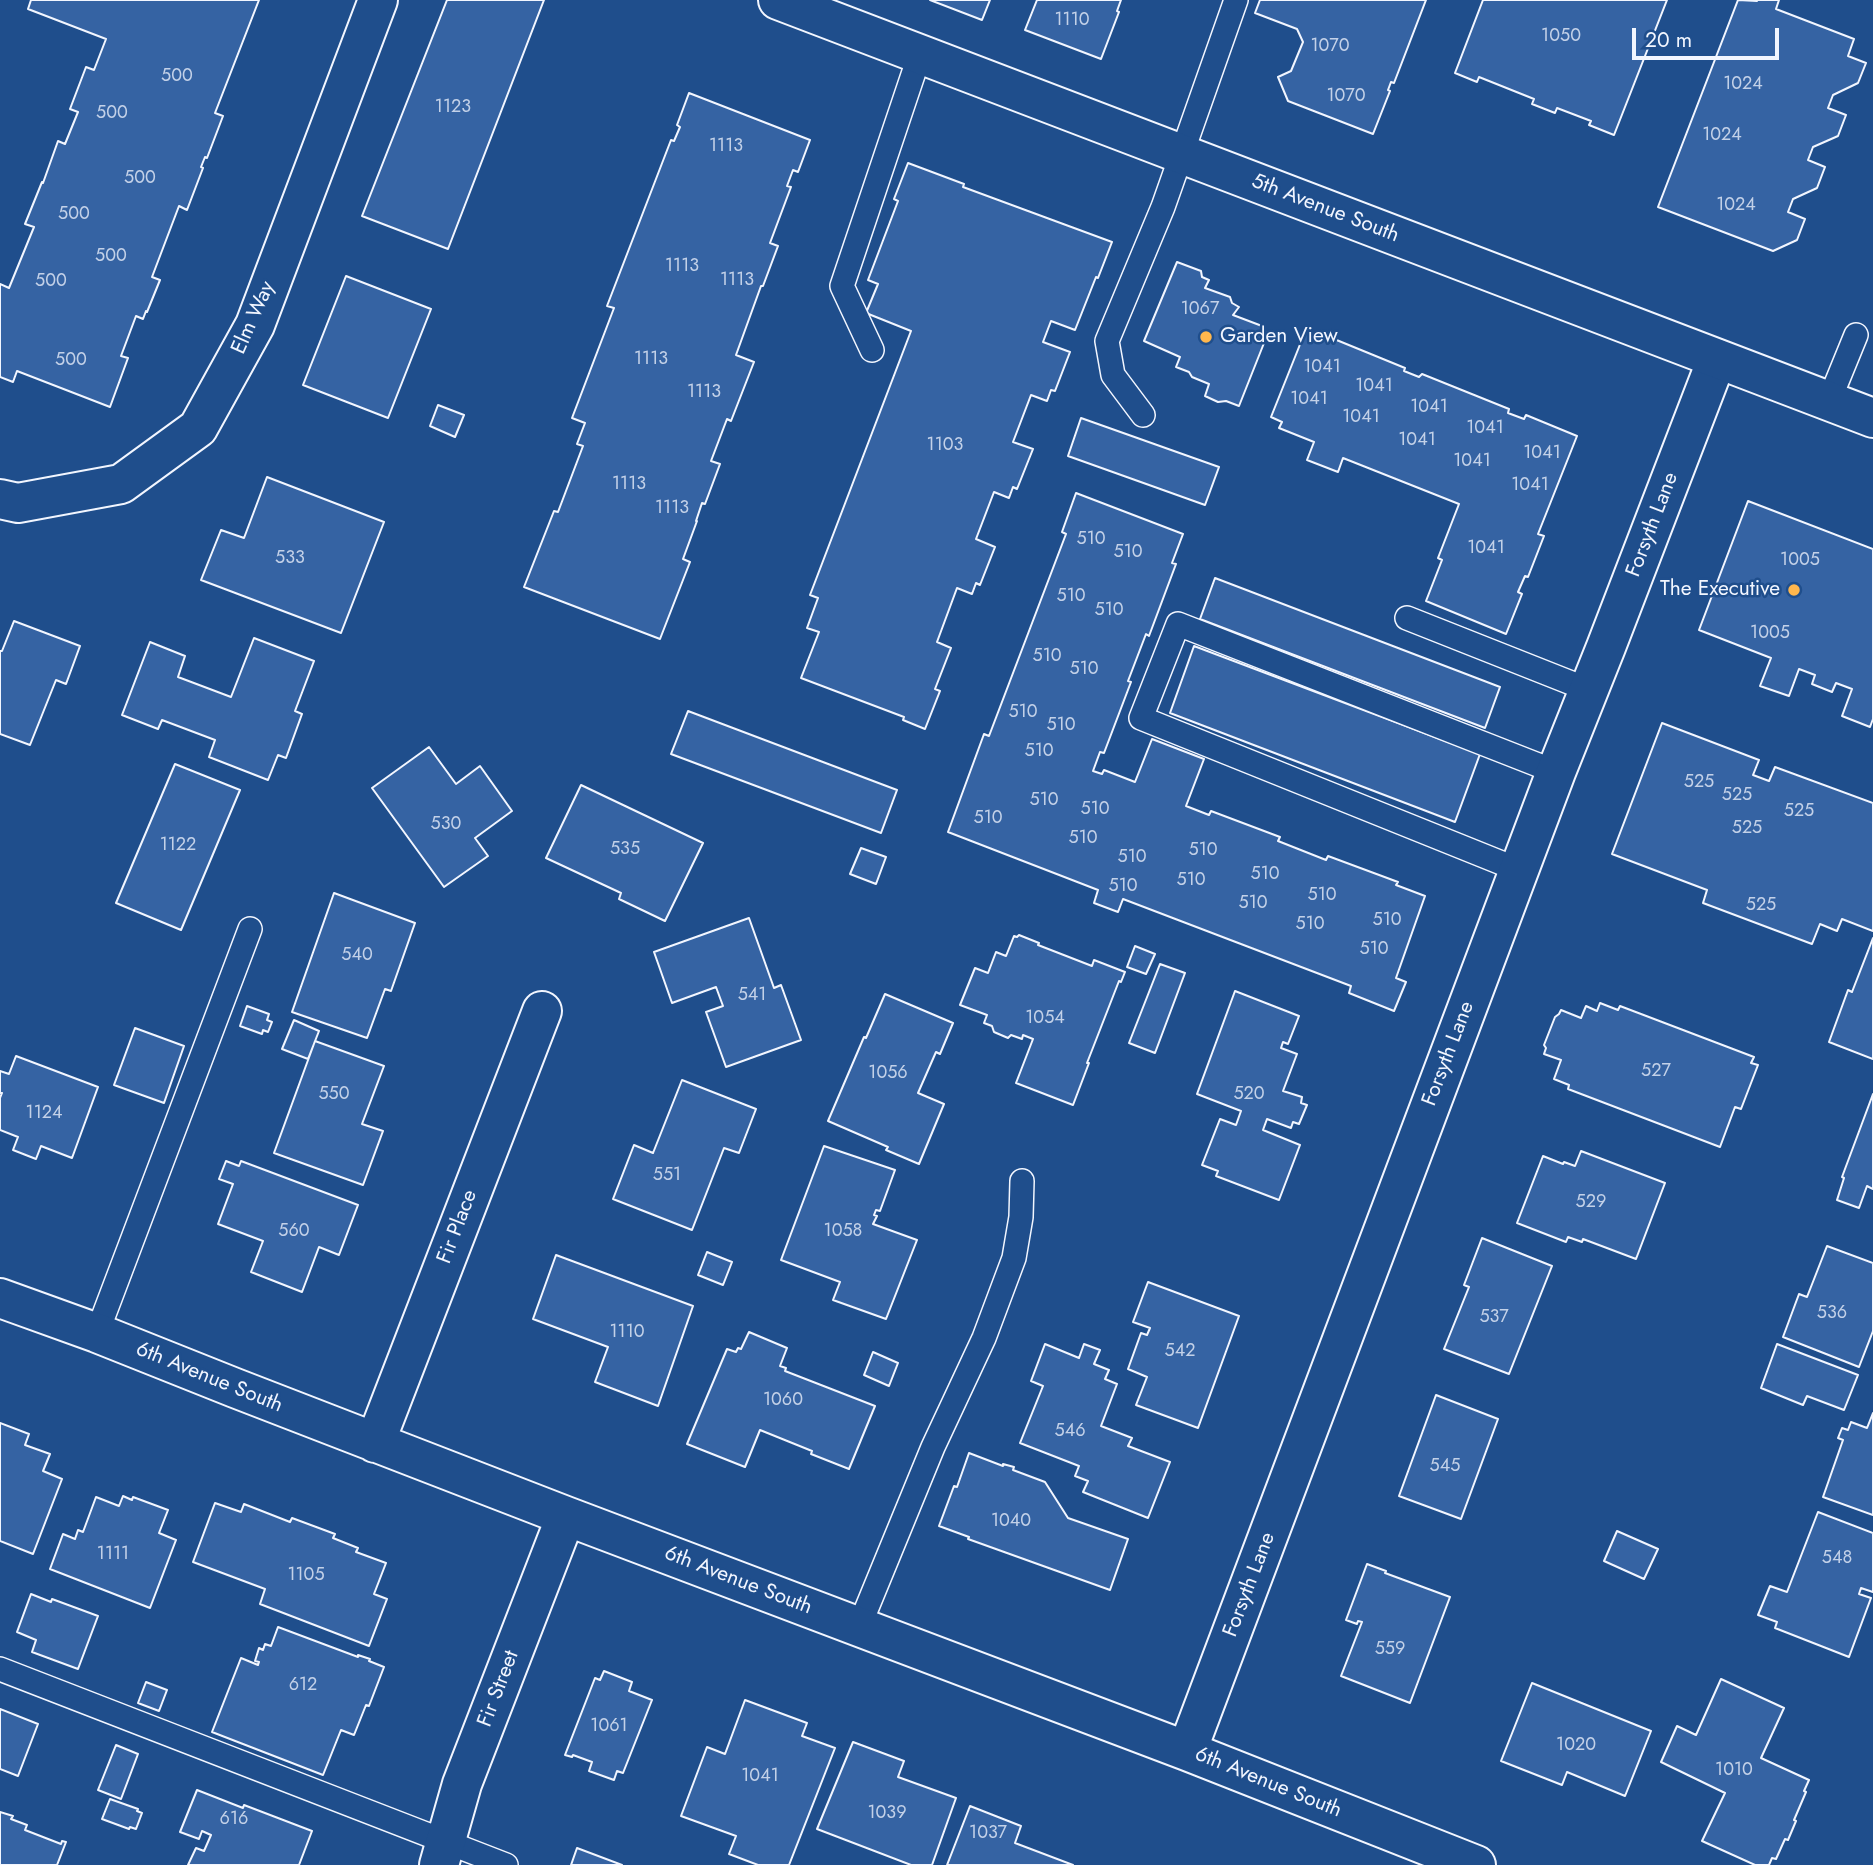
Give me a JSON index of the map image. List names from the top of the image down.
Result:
{
  "streets": {
    "street": [
      "5th Avenue South",
      "Elm Way",
      "Forsyth Lane",
      "Fir Place",
      "6th Avenue South",
      "Fir Street"
    ]
  },
  "crossings": [
    ["5th Avenue South", "Forsyth Lane"],
    ["Forsyth Lane", "6th Avenue South"],
    ["Fir Place", "6th Avenue South"],
    ["6th Avenue South", "Fir Street"]
  ],
  "places": ["Garden View", "The Executive"],
  "house_numbers": [
    "1110",
    "1050",
    "1070",
    "500",
    "1024",
    "1070",
    "1123",
    "500",
    "1024",
    "1113",
    "500",
    "1024",
    "500",
    "500",
    "1113",
    "1113",
    "500",
    "1067",
    "1113",
    "500",
    "1041",
    "1041",
    "1113",
    "1041",
    "1041",
    "1041",
    "1041",
    "1041",
    "1103",
    "1041",
    "1041",
    "1113",
    "1041",
    "1113",
    "510",
    "1041",
    "510",
    "533",
    "1005",
    "510",
    "510",
    "1005",
    "510",
    "510",
    "510",
    "510",
    "510",
    "525",
    "525",
    "510",
    "510",
    "525",
    "510",
    "530",
    "525",
    "510",
    "1122",
    "535",
    "510",
    "510",
    "510",
    "510",
    "510",
    "510",
    "510",
    "525",
    "510",
    "510",
    "510",
    "540",
    "541",
    "1054",
    "527",
    "1056",
    "550",
    "520",
    "1124",
    "551",
    "529",
    "560",
    "1058",
    "536",
    "537",
    "1110",
    "542",
    "1060",
    "546",
    "545",
    "1040",
    "1111",
    "548",
    "1105",
    "559",
    "612",
    "1061",
    "1020",
    "1010",
    "1041",
    "1039",
    "616",
    "1037"
  ],
  "scale_bar": "20 m"
}
